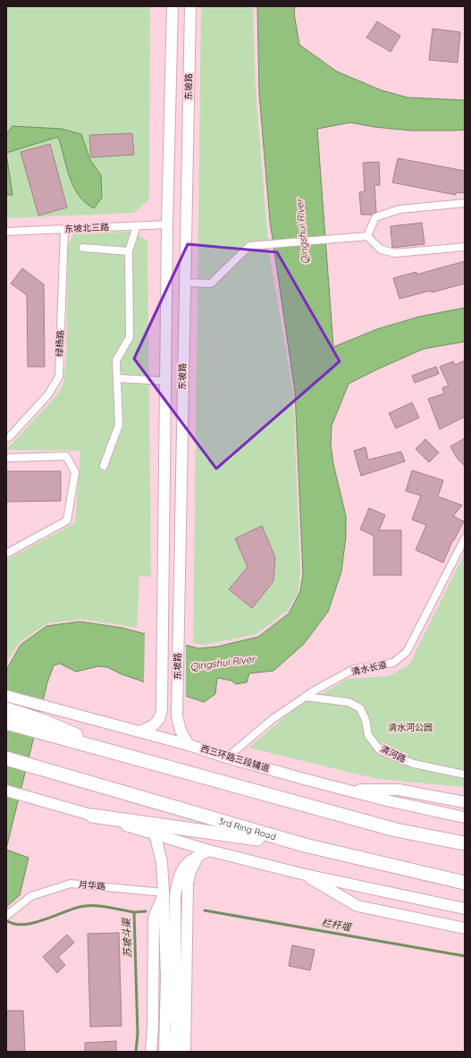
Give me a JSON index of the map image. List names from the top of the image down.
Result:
{
  "streets": {
    "highway": ["3rd Ring Road"],
    "main road": ["东坡路", "西三环路三段辅道"],
    "street": [
      "东坡北三路",
      "绿杨路",
      "清水长道",
      "清河路",
      "月华路"
    ]
  },
  "crossings": [
    ["东坡路", "东坡北三路"],
    ["东坡路", "西三环路三段辅道"],
    ["东坡北三路", "绿杨路"],
    ["清水长道", "清河路"],
    ["清水长道", "西三环路三段辅道"]
  ],
  "water": ["Qingshui River", "栏杆堰", "苏坡斗渠"],
  "parks": ["清水河公园"]
}
